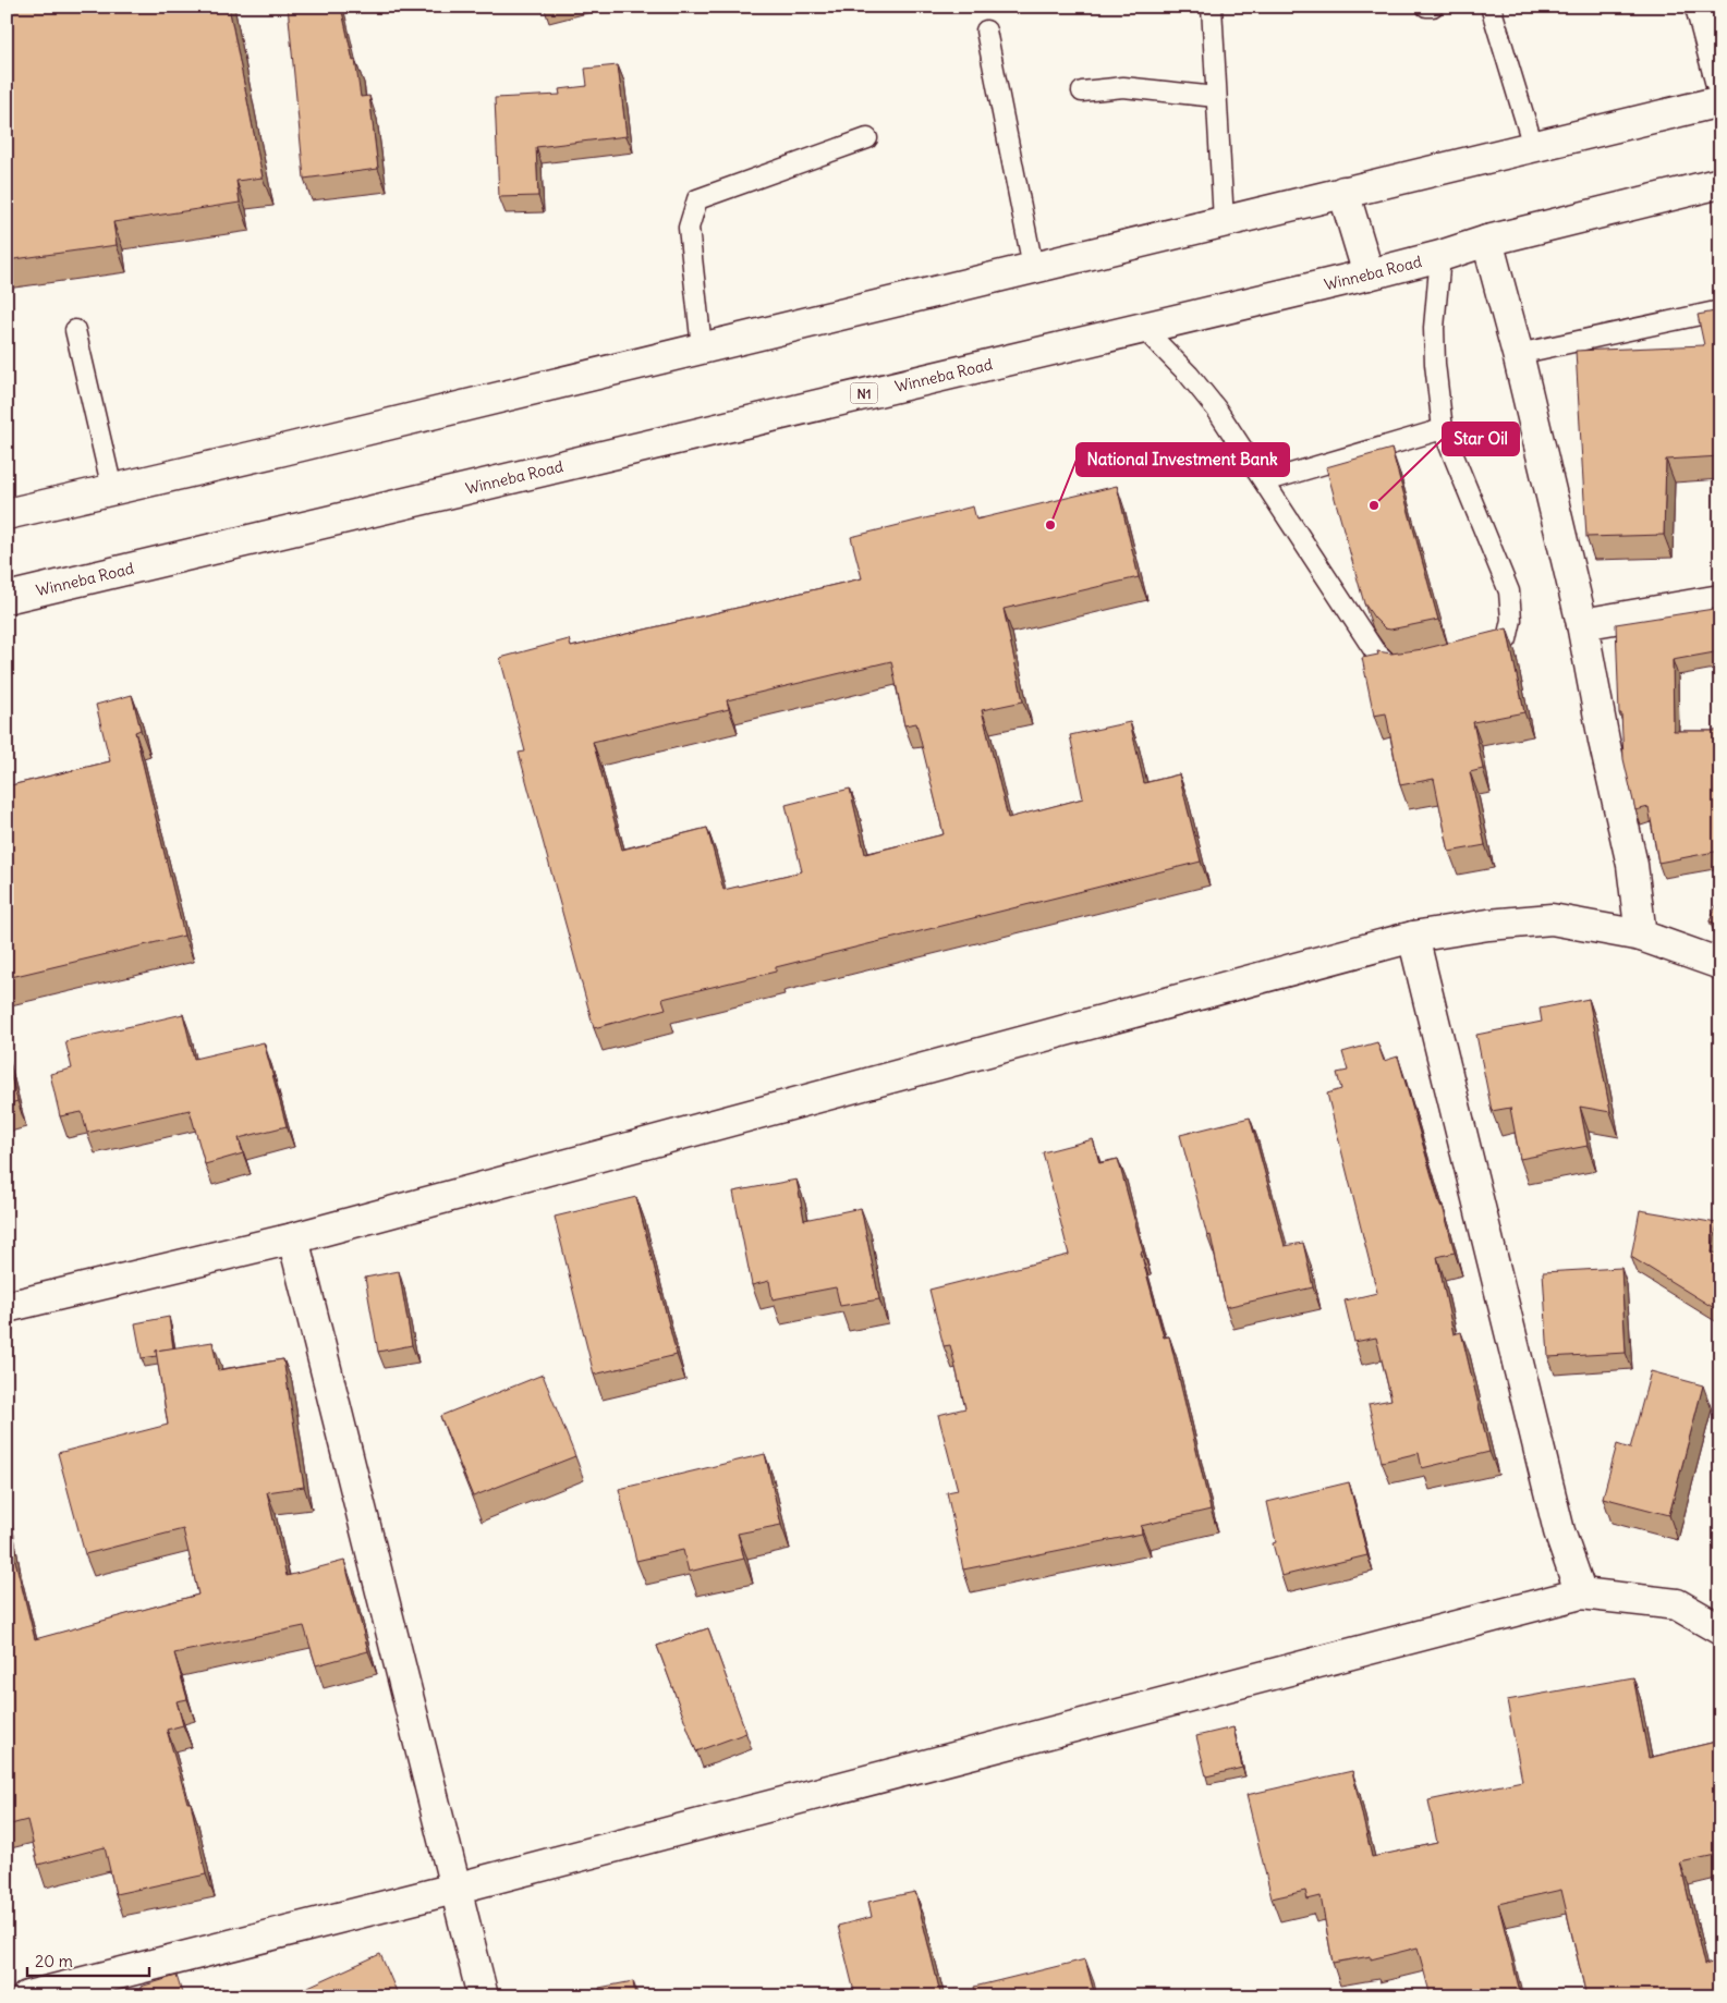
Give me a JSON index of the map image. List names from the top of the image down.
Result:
{
  "streets": {
    "main road": ["Winneba Road", "N1"]
  },
  "places": ["Star Oil", "National Investment Bank"],
  "scale_bar": "20 m"
}
